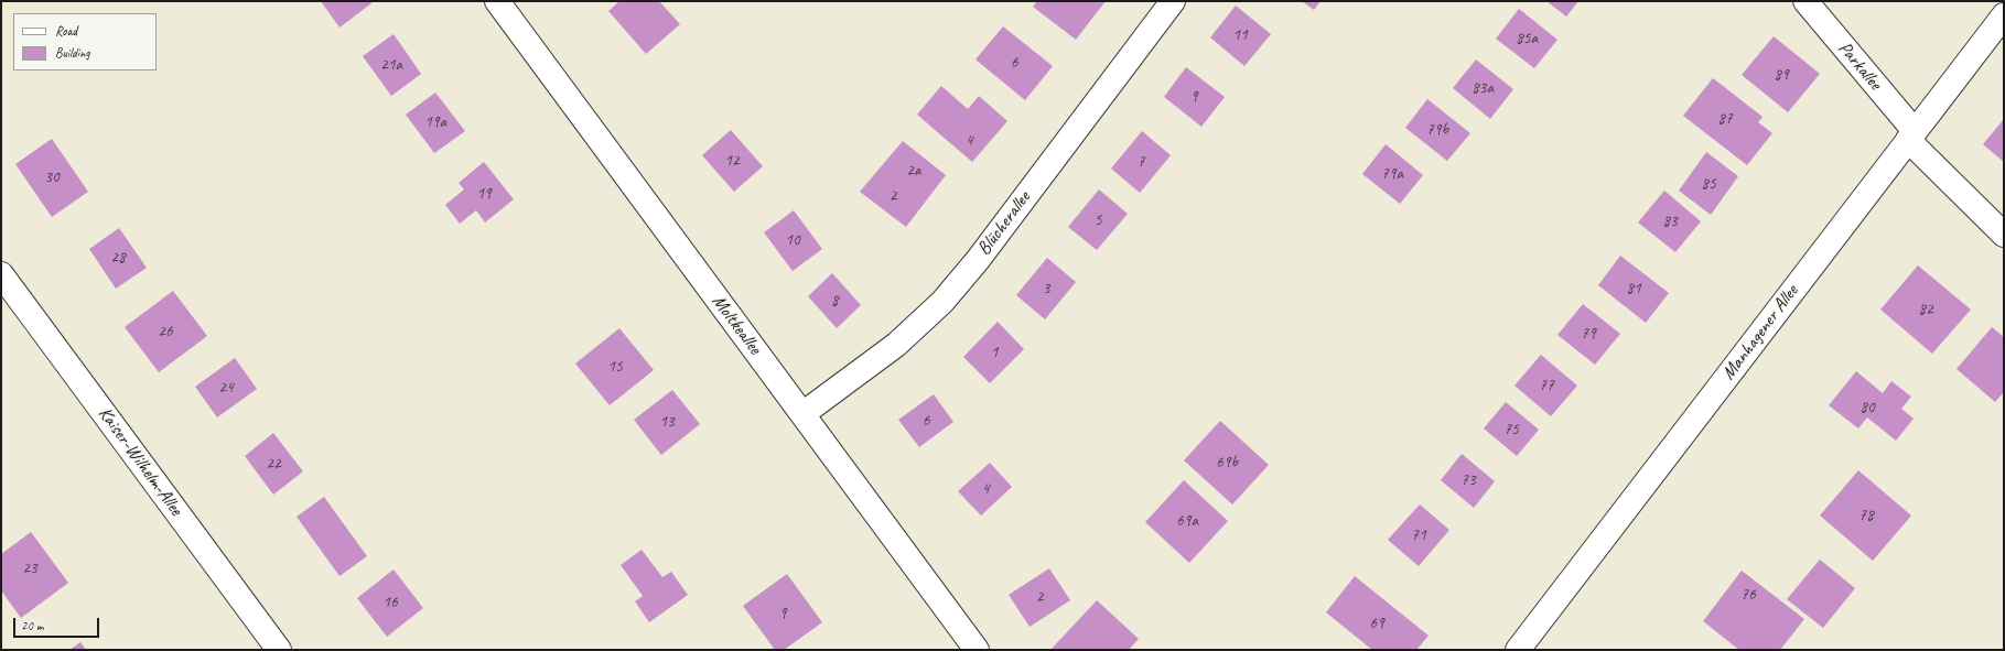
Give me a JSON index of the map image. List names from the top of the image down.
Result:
{
  "streets": {
    "street": [
      "Parkallee",
      "Blücherallee",
      "Moltkeallee",
      "Manhagener Allee",
      "Kaiser-Wilhelm-Allee"
    ]
  },
  "crossings": [
    ["Parkallee", "Manhagener Allee"],
    ["Blücherallee", "Moltkeallee"]
  ],
  "house_numbers": [
    "11",
    "85a",
    "6",
    "21a",
    "89",
    "83a",
    "9",
    "87",
    "19a",
    "79b",
    "4",
    "12",
    "7",
    "2a",
    "79a",
    "30",
    "85",
    "19",
    "2",
    "5",
    "83",
    "10",
    "28",
    "3",
    "81",
    "8",
    "82",
    "26",
    "79",
    "1",
    "15",
    "77",
    "24",
    "80",
    "6",
    "13",
    "75",
    "69b",
    "22",
    "73",
    "4",
    "78",
    "69a",
    "71",
    "23",
    "76",
    "2",
    "16",
    "9",
    "69"
  ],
  "legend": ["Road", "Building"],
  "scale_bar": "20 m"
}
